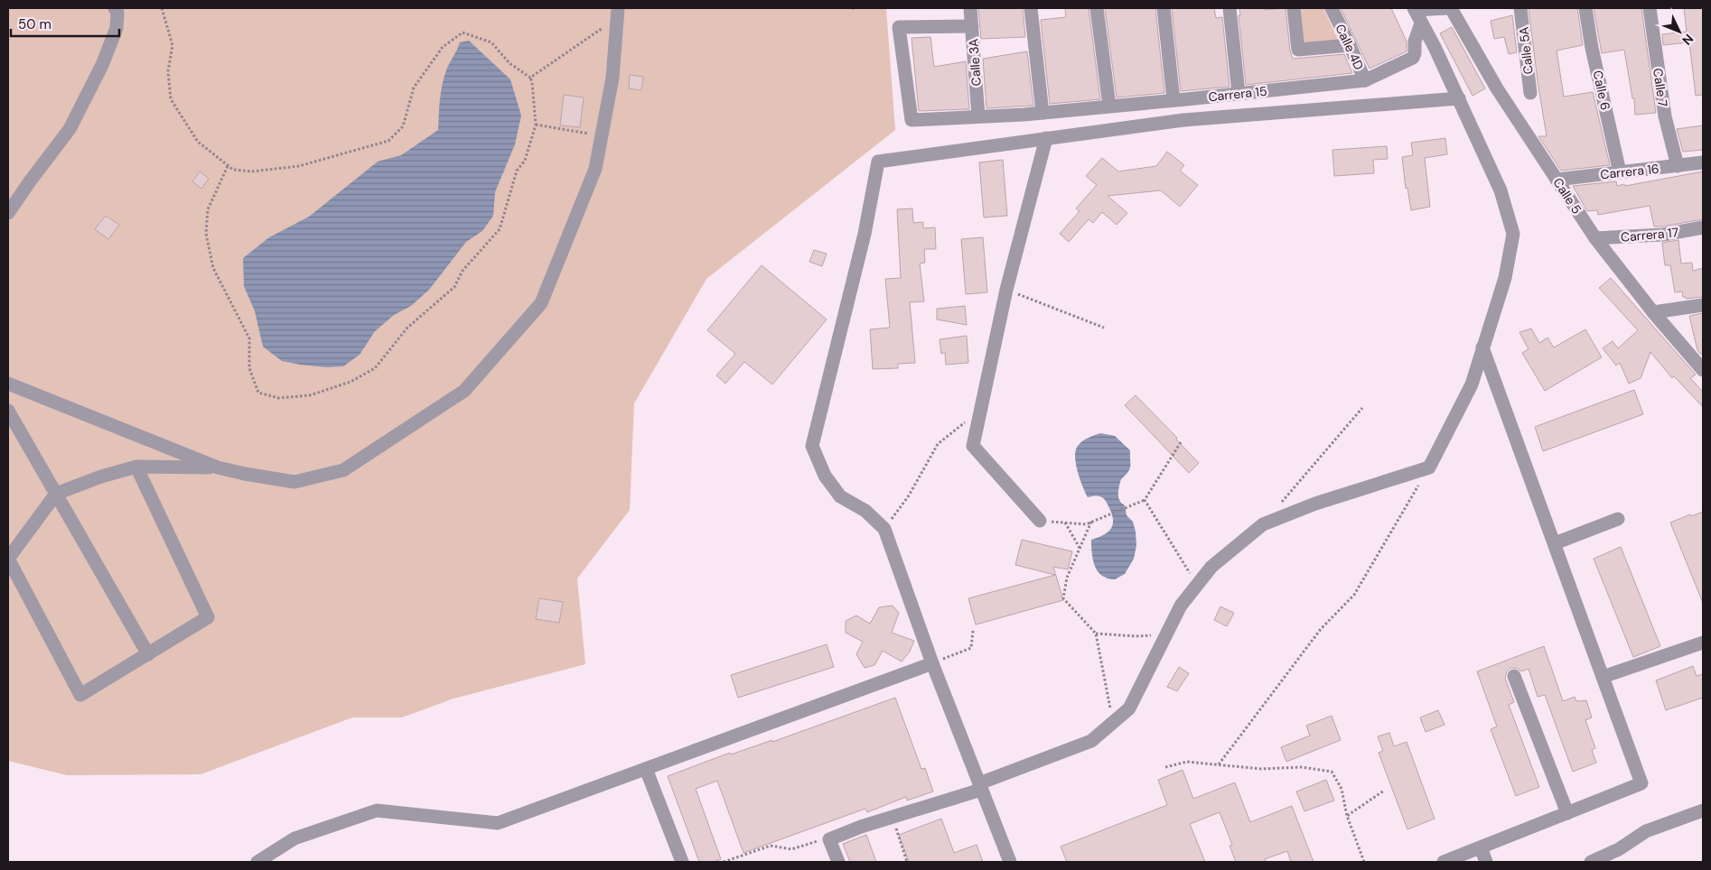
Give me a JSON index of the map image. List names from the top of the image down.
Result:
{
  "streets": {
    "street": [
      "Calle 4D",
      "Calle 5A",
      "Calle 3A",
      "Calle 7",
      "Calle 6",
      "Carrera 15",
      "Carrera 16",
      "Calle 5",
      "Carrera 17"
    ]
  },
  "crossings": [
    ["Calle 4D", "Carrera 15"],
    ["Calle 3A", "Carrera 15"],
    ["Calle 7", "Carrera 16"],
    ["Calle 6", "Carrera 16"],
    ["Carrera 16", "Calle 5"],
    ["Calle 5", "Carrera 17"]
  ],
  "scale_bar": "50 m",
  "north": "bottom right"
}
